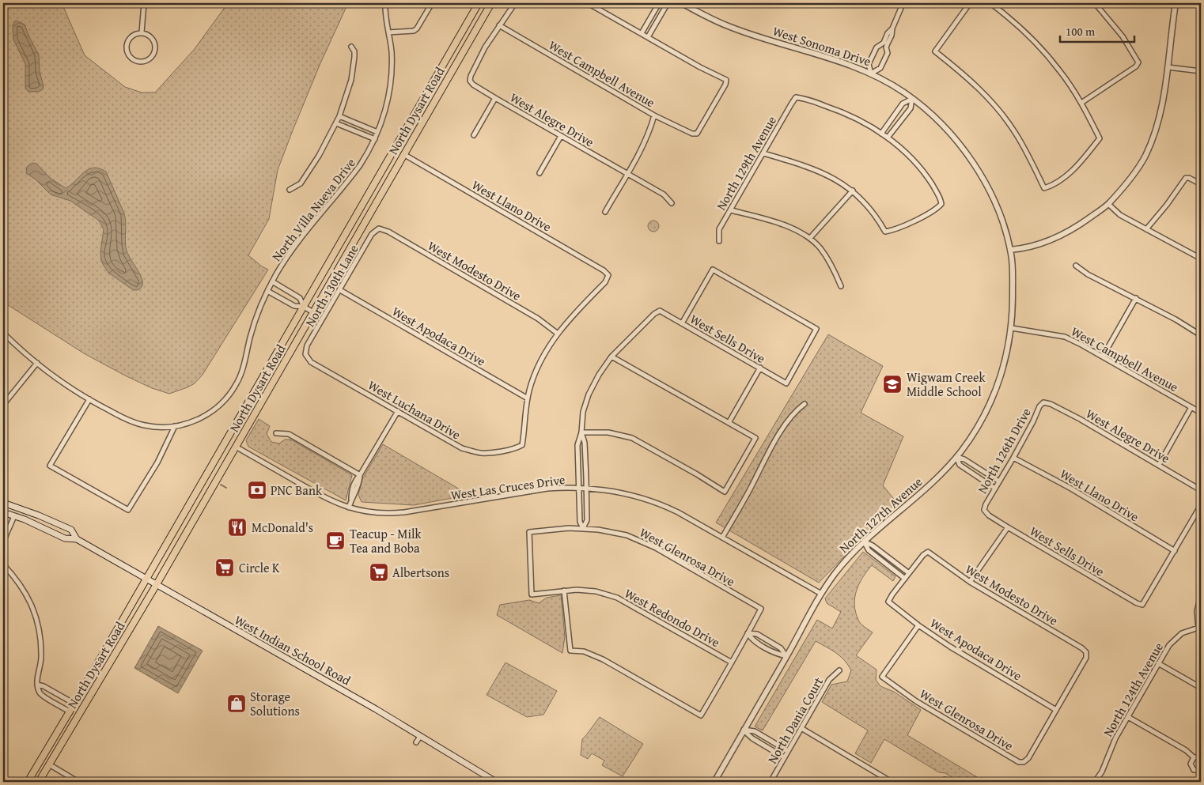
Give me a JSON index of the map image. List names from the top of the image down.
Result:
{
  "streets": {
    "main road": ["North Dysart Road", "West Indian School Road"],
    "street": [
      "West Sonoma Drive",
      "West Campbell Avenue",
      "West Alegre Drive",
      "North 129th Avenue",
      "West Llano Drive",
      "North Villa Nueva Drive",
      "West Modesto Drive",
      "North 130th Lane",
      "West Apodaca Drive",
      "West Sells Drive",
      "West Luchana Drive",
      "North 126th Drive",
      "West Las Cruces Drive",
      "North 127th Avenue",
      "West Glenrosa Drive",
      "West Redondo Drive",
      "North 124th Avenue",
      "North Dania Court"
    ]
  },
  "crossings": [
    ["West Sonoma Drive", "North 127th Avenue"],
    ["West Campbell Avenue", "West Alegre Drive"],
    ["West Campbell Avenue", "North 127th Avenue"],
    ["North Dysart Road", "West Llano Drive"],
    ["North Dysart Road", "West Las Cruces Drive"],
    ["North Dysart Road", "West Indian School Road"],
    ["West Alegre Drive", "North 126th Drive"],
    ["West Llano Drive", "West Modesto Drive"],
    ["West Llano Drive", "West Sells Drive"],
    ["West Llano Drive", "North 126th Drive"],
    ["West Modesto Drive", "North 130th Lane"],
    ["West Modesto Drive", "West Apodaca Drive"],
    ["West Modesto Drive", "West Glenrosa Drive"],
    ["North 130th Lane", "West Apodaca Drive"],
    ["North 130th Lane", "West Luchana Drive"],
    ["West Apodaca Drive", "West Luchana Drive"],
    ["West Apodaca Drive", "West Glenrosa Drive"],
    ["West Sells Drive", "North 126th Drive"],
    ["West Las Cruces Drive", "North 127th Avenue"],
    ["West Glenrosa Drive", "West Redondo Drive"]
  ],
  "places": {
    "school or university": ["Wigwam Creek Middle School"],
    "bank": ["PNC Bank"],
    "restaurant": ["McDonald's"],
    "cafe": ["Teacup - Milk Tea and Boba"],
    "supermarket": ["Circle K", "Albertsons"],
    "shop": ["Storage Solutions"]
  },
  "scale_bar": "100 m"
}
